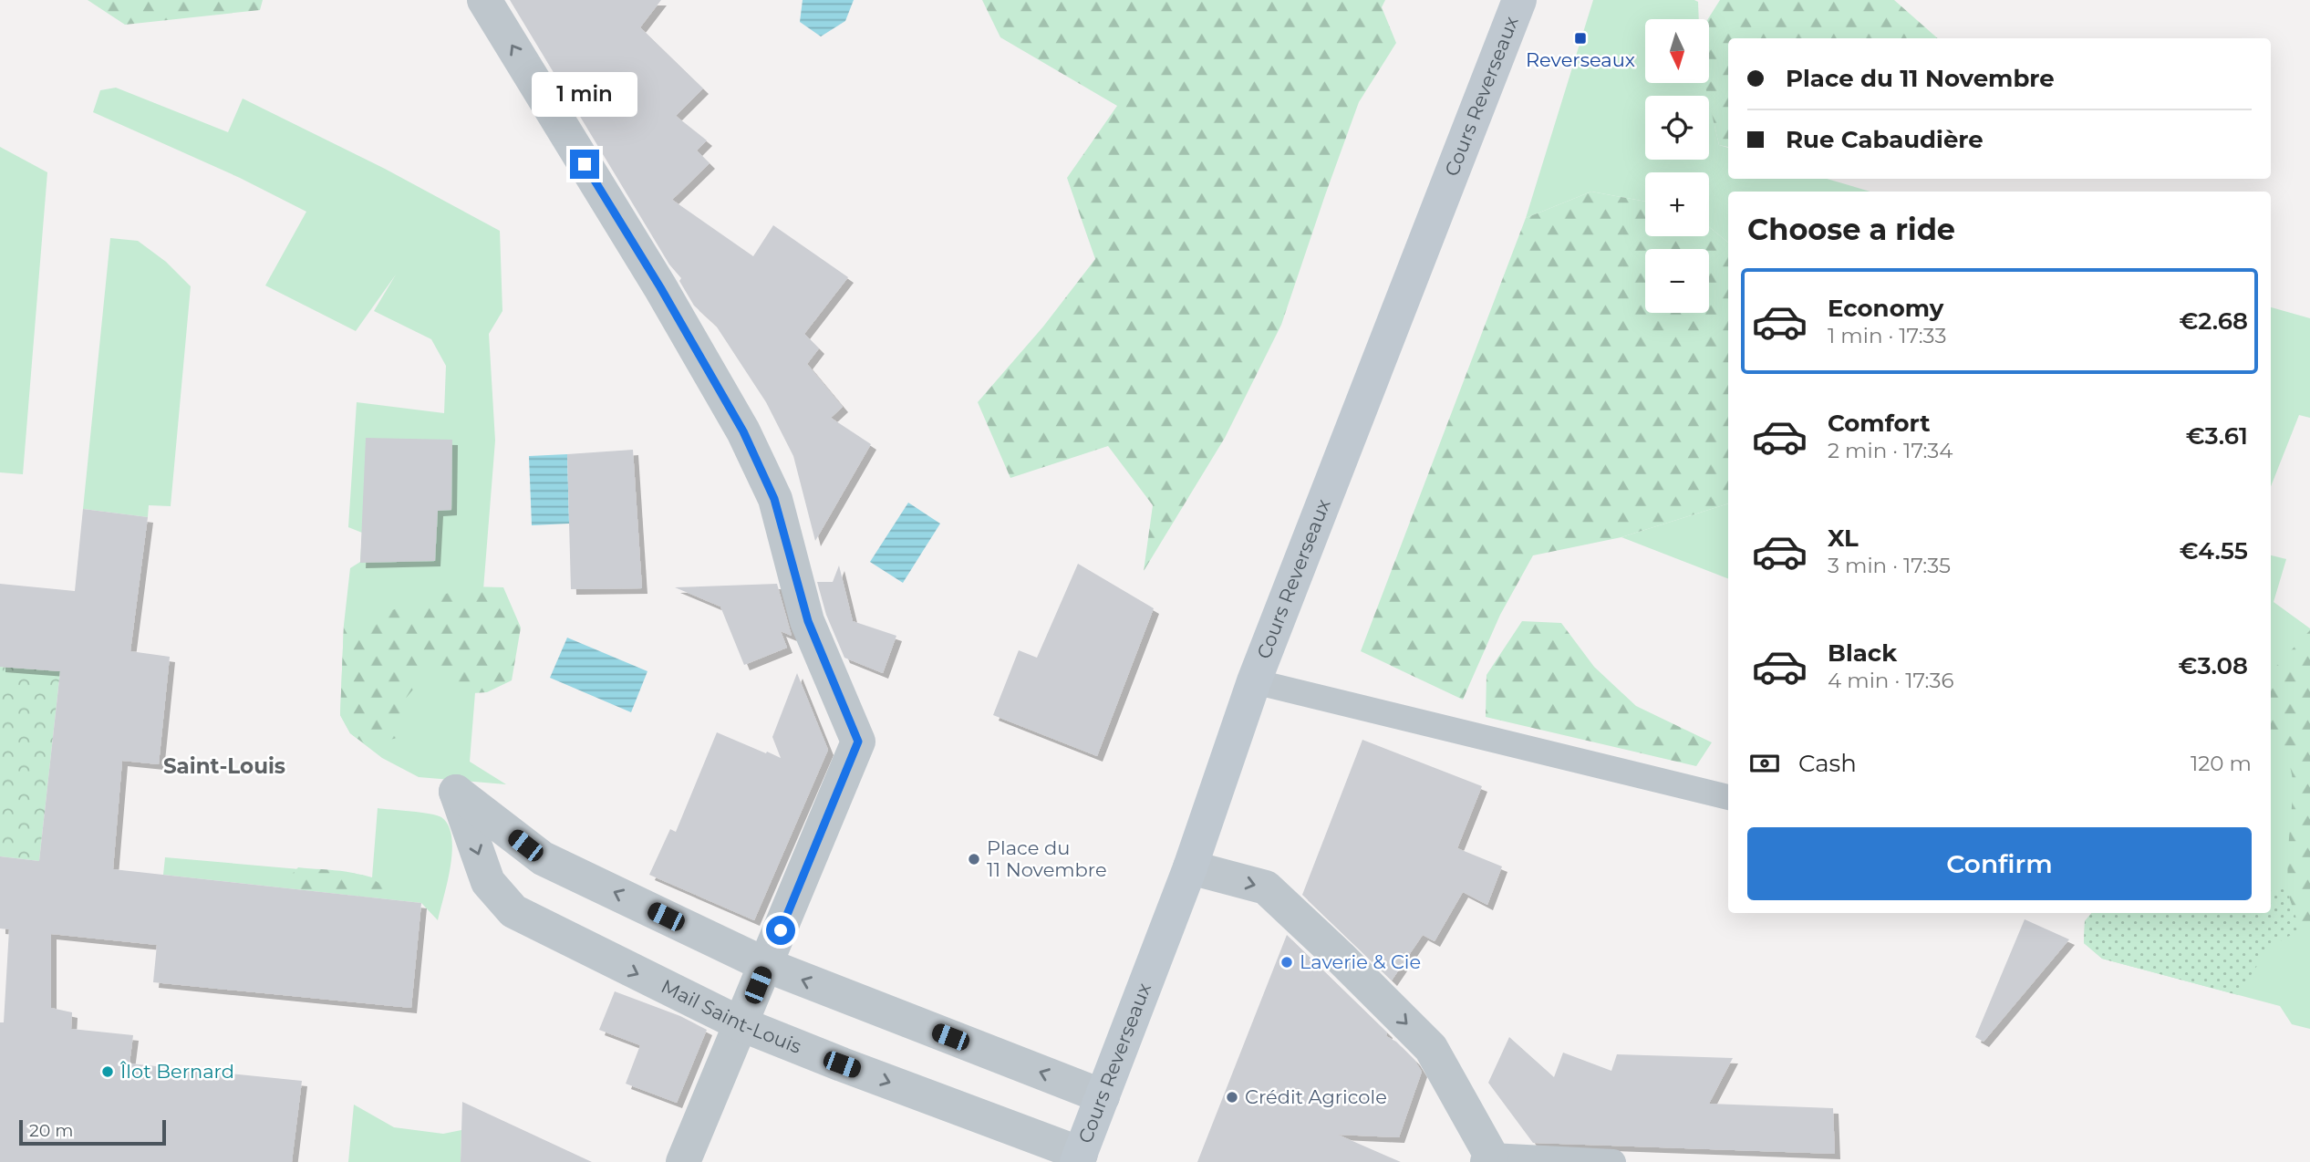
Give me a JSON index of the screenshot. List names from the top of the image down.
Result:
{
  "streets": {
    "main road": ["Cours Reverseaux"],
    "street": ["Mail Saint-Louis"]
  },
  "crossings": [
    ["Cours Reverseaux", "Mail Saint-Louis"]
  ],
  "districts": ["Saint-Louis"],
  "places": {
    "transit": ["Reverseaux"],
    "other": [
      "Place du 11 Novembre",
      "Laverie & Cie",
      "Îlot Bernard",
      "Crédit Agricole"
    ]
  },
  "scale_bar": "20 m",
  "north": "bottom",
  "page": {
    "map_buttons": ["+", "−"],
    "banner": ["Place du 11 Novembre", "Rue Cabaudière"],
    "bubble": "1 min",
    "heading": "Choose a ride",
    "list": [
      {
        "name": "Economy",
        "note": "1 min · 17:33",
        "value": "€2.68"
      },
      {
        "name": "Comfort",
        "note": "2 min · 17:34",
        "value": "€3.61"
      },
      {
        "name": "XL",
        "note": "3 min · 17:35",
        "value": "€4.55"
      },
      {
        "name": "Black",
        "note": "4 min · 17:36",
        "value": "€3.08"
      }
    ],
    "pay": ["Cash", "120 m"],
    "buttons": "Confirm",
    "scale": "20 m"
  }
}
